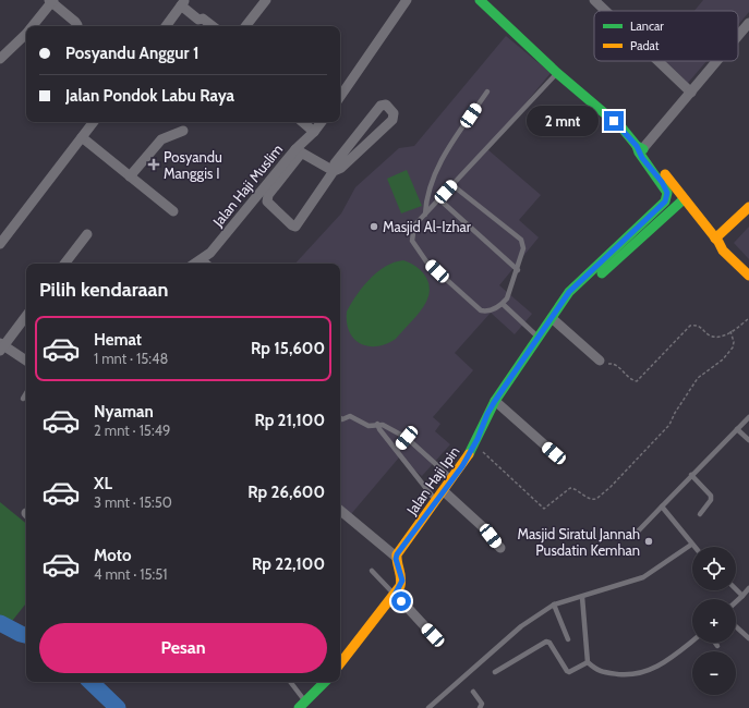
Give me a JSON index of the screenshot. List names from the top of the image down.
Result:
{
  "streets": {
    "street": ["Jalan Haji Muslim", "Jalan Haji Ipin"]
  },
  "places": {
    "health": ["Posyandu Manggis I"],
    "other": ["Masjid Al-Izhar", "Masjid Siratul Jannah Pusdatin Kemhan"]
  },
  "legend": ["Lancar", "Padat"],
  "page": {
    "banner": ["Posyandu Anggur 1", "Jalan Pondok Labu Raya"],
    "bubble": "2 mnt",
    "heading": "Pilih kendaraan",
    "list": [
      {
        "name": "Hemat",
        "note": "1 mnt · 15:48",
        "value": "Rp 15,600"
      },
      {
        "name": "Nyaman",
        "note": "2 mnt · 15:49",
        "value": "Rp 21,100"
      },
      {
        "name": "XL",
        "note": "3 mnt · 15:50",
        "value": "Rp 26,600"
      },
      {
        "name": "Moto",
        "note": "4 mnt · 15:51",
        "value": "Rp 22,100"
      }
    ],
    "map_buttons": ["+", "−"],
    "buttons": "Pesan"
  }
}
